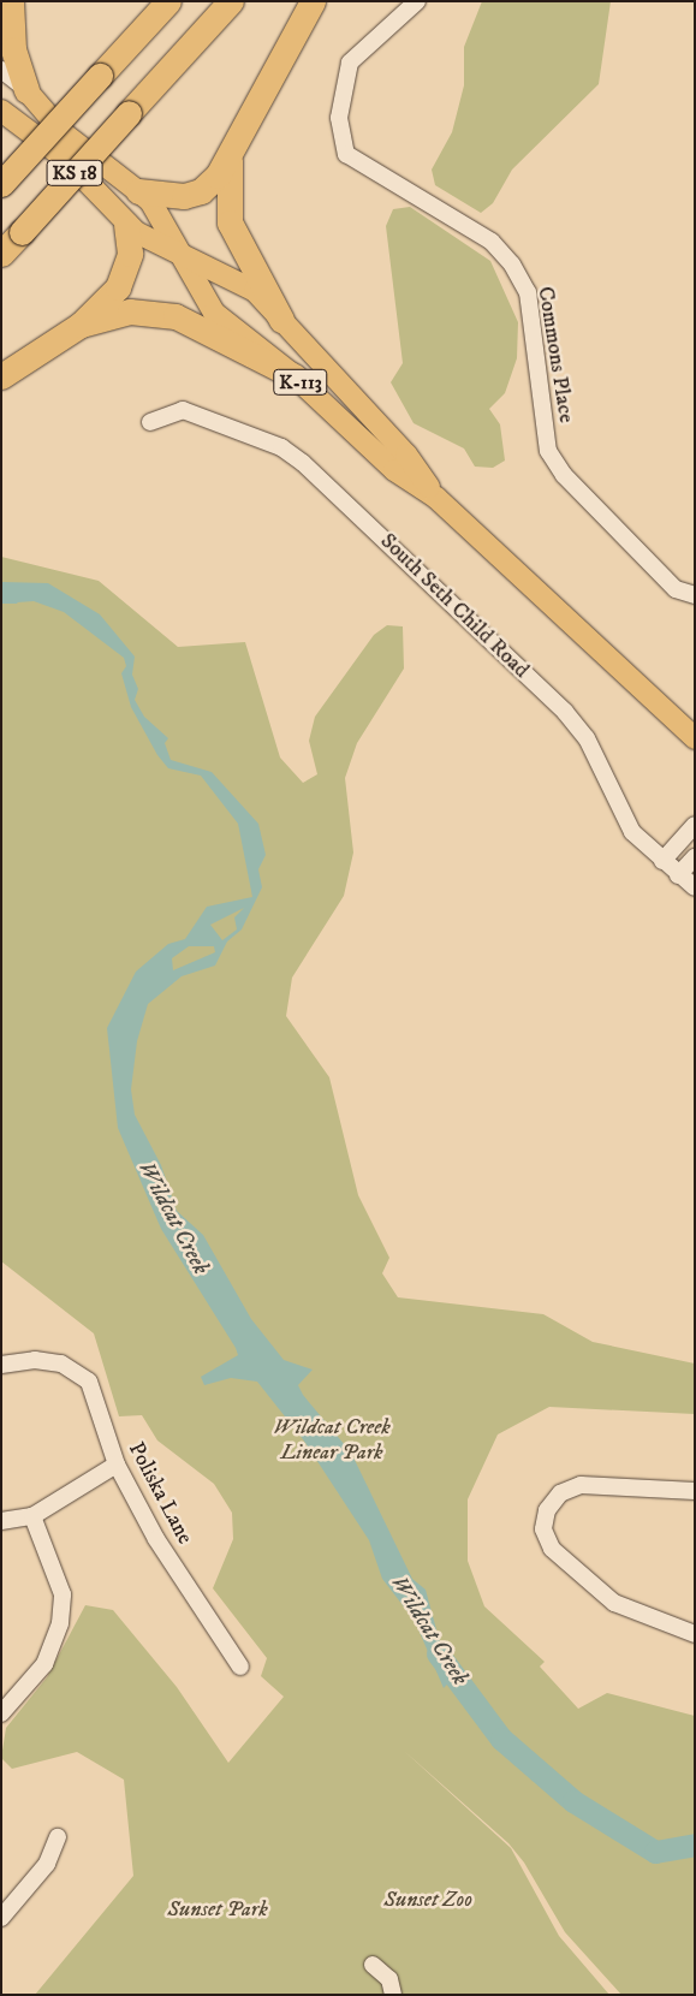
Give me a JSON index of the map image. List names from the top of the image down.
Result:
{
  "streets": {
    "highway": ["KS 18"],
    "main road": ["K-113"],
    "street": ["Commons Place", "South Seth Child Road", "Poliska Lane"]
  },
  "water": ["Wildcat Creek"],
  "parks": ["Wildcat Creek Linear Park", "Sunset Zoo", "Sunset Park"]
}
